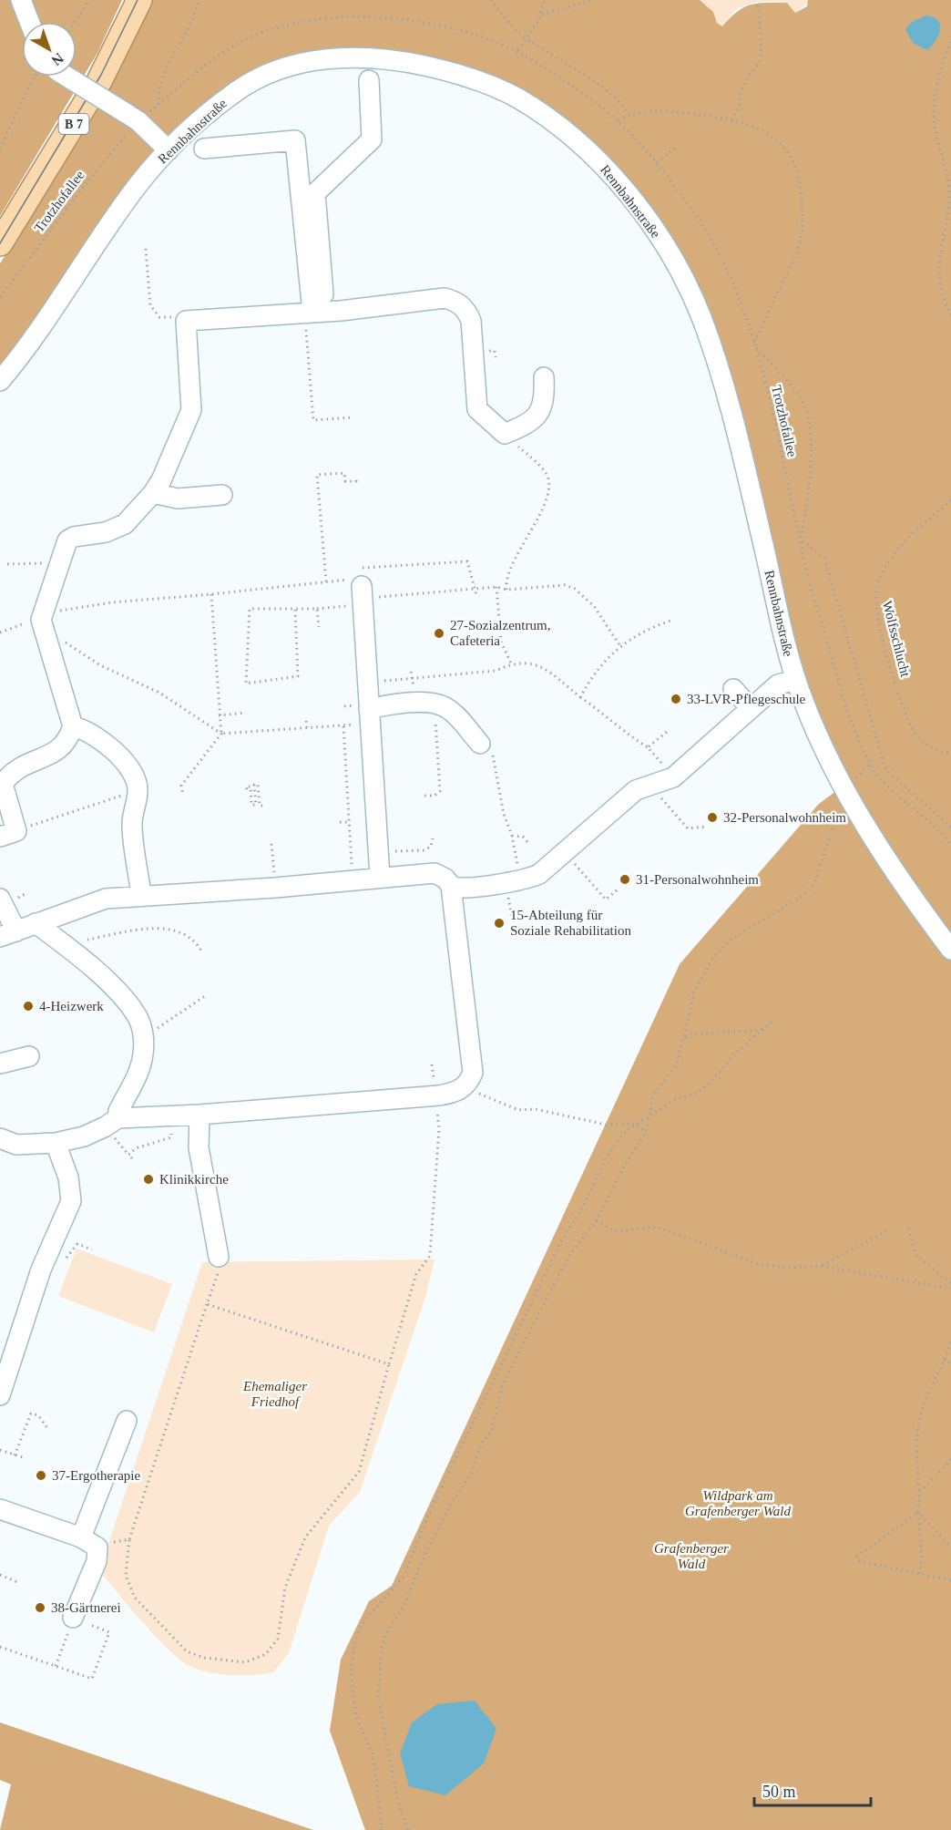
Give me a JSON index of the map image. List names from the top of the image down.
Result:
{
  "streets": {
    "main road": ["B 7"],
    "street": ["Rennbahnstraße"],
    "path": ["Trotzhofallee", "Wolfsschlucht"]
  },
  "parks": ["Ehemaliger Friedhof", "Wildpark am Grafenberger Wald", "Grafenberger Wald"],
  "places": [
    "27-Sozialzentrum, Cafeteria",
    "33-LVR-Pflegeschule",
    "32-Personalwohnheim",
    "31-Personalwohnheim",
    "15-Abteilung für Soziale Rehabilitation",
    "4-Heizwerk",
    "Klinikkirche",
    "37-Ergotherapie",
    "38-Gärtnerei"
  ],
  "scale_bar": "50 m",
  "north": "bottom right"
}
